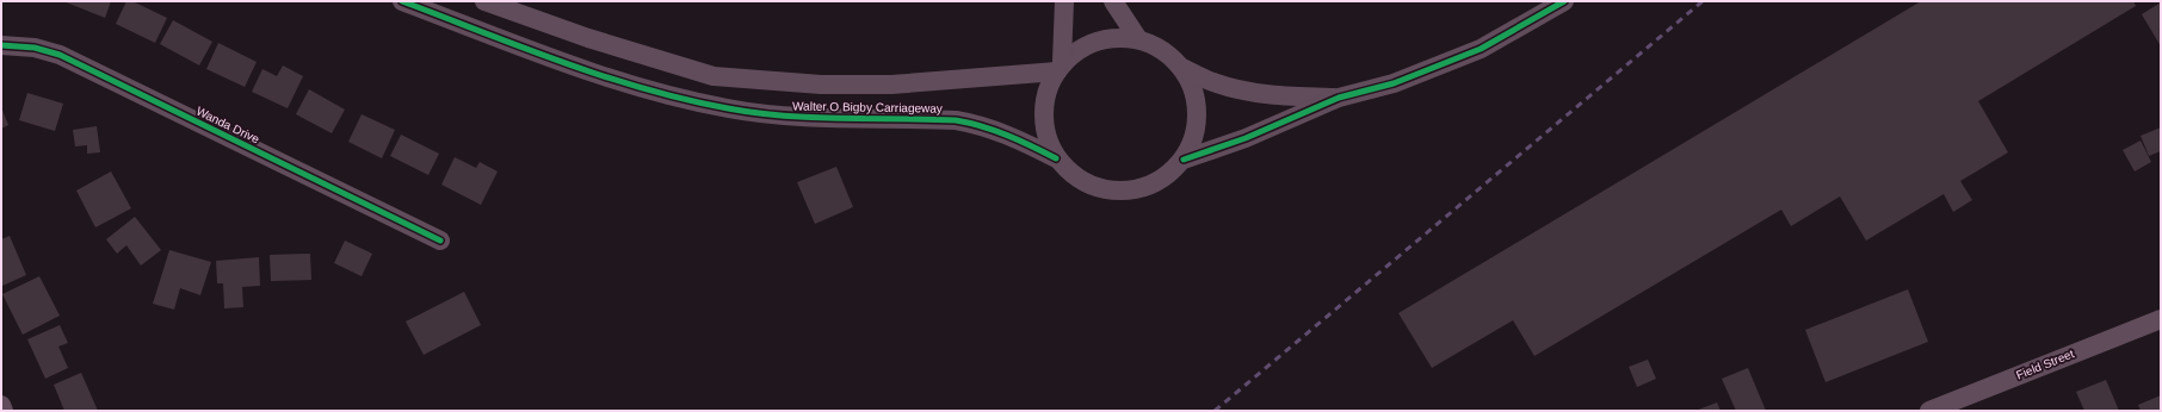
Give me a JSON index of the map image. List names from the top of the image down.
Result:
{
  "streets": {
    "street": ["Walter O Bigby Carriageway", "Wanda Drive", "Field Street"]
  }
}
